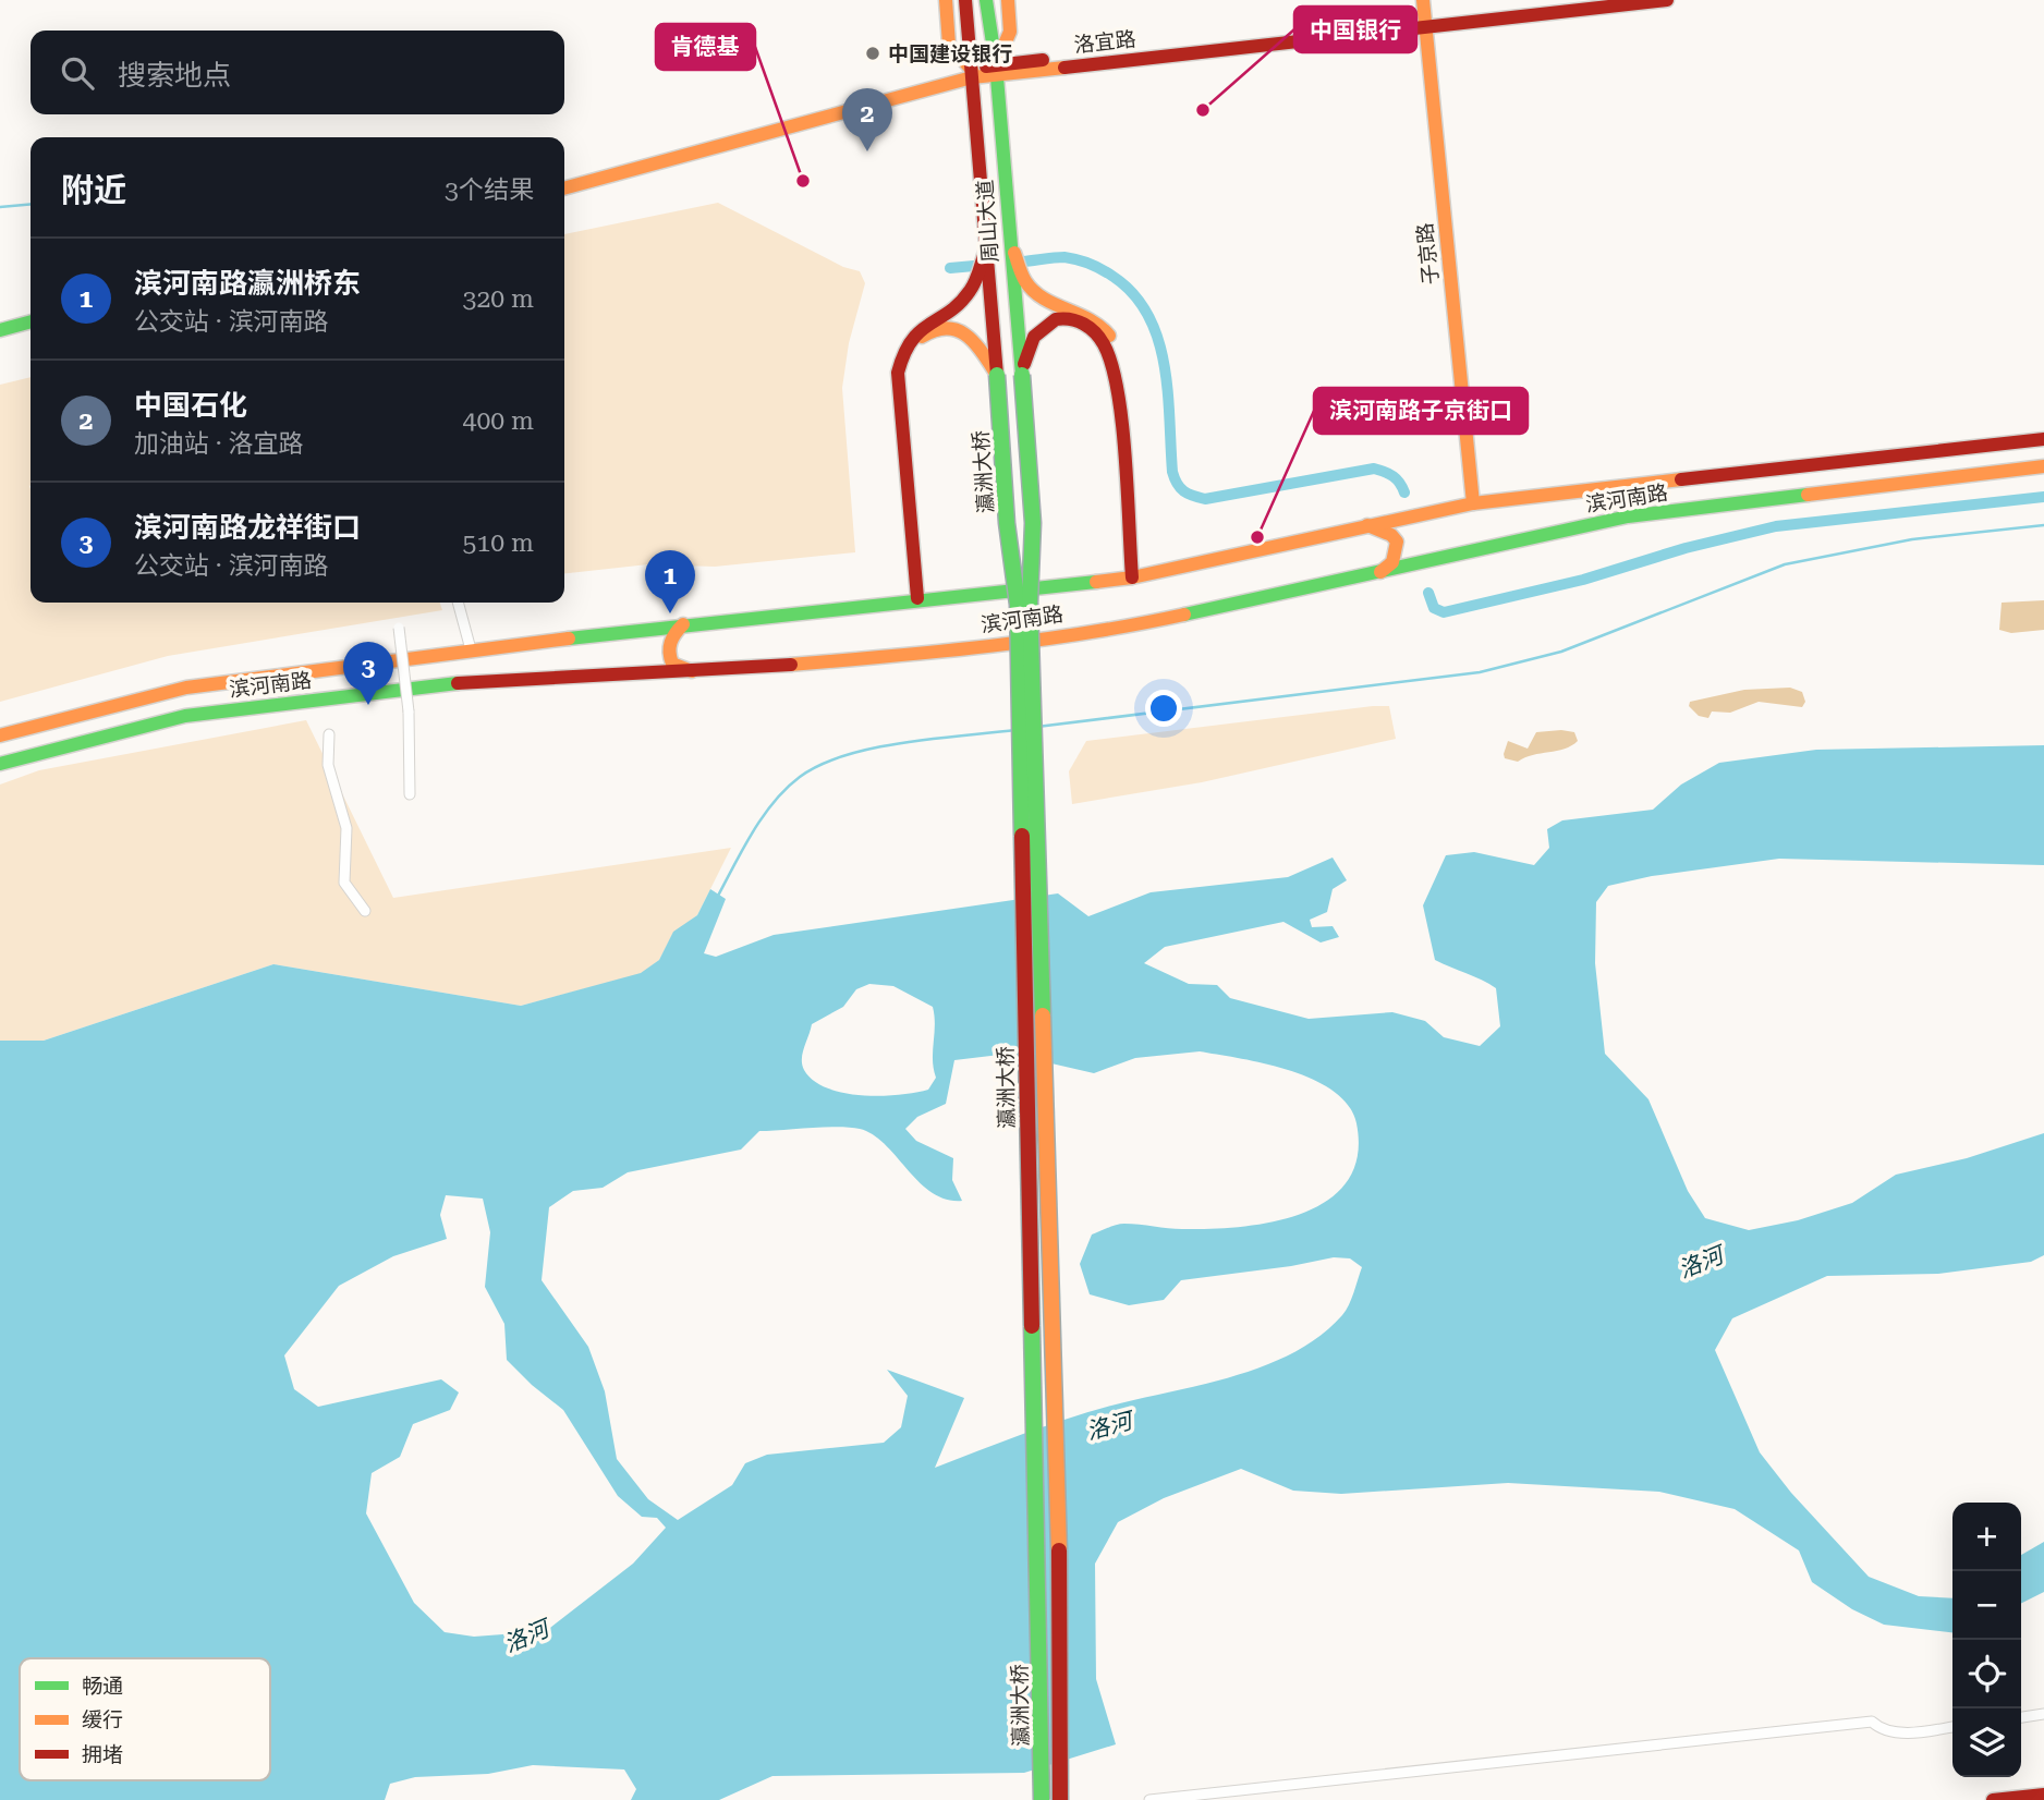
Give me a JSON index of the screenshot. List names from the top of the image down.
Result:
{
  "streets": {
    "main road": [
      "洛宜路",
      "周山大道",
      "子京路",
      "瀛洲大桥",
      "滨河南路"
    ]
  },
  "crossings": [
    ["洛宜路", "周山大道"],
    ["洛宜路", "子京路"],
    ["周山大道", "瀛洲大桥"],
    ["子京路", "滨河南路"]
  ],
  "water": ["洛河"],
  "places": [
    "中国建设银行",
    "中国银行",
    "肯德基",
    "滨河南路子京街口"
  ],
  "legend": ["畅通", "缓行", "拥堵"],
  "page": {
    "search": "搜索地点",
    "pins": ["2", "1", "3"],
    "heading": ["附近", "3个结果"],
    "list": [
      {
        "mark": "1",
        "name": "滨河南路瀛洲桥东",
        "note": "公交站 · 滨河南路",
        "value": "320 m"
      },
      {
        "mark": "2",
        "name": "中国石化",
        "note": "加油站 · 洛宜路",
        "value": "400 m"
      },
      {
        "mark": "3",
        "name": "滨河南路龙祥街口",
        "note": "公交站 · 滨河南路",
        "value": "510 m"
      }
    ],
    "map_buttons": ["+", "−"]
  }
}
